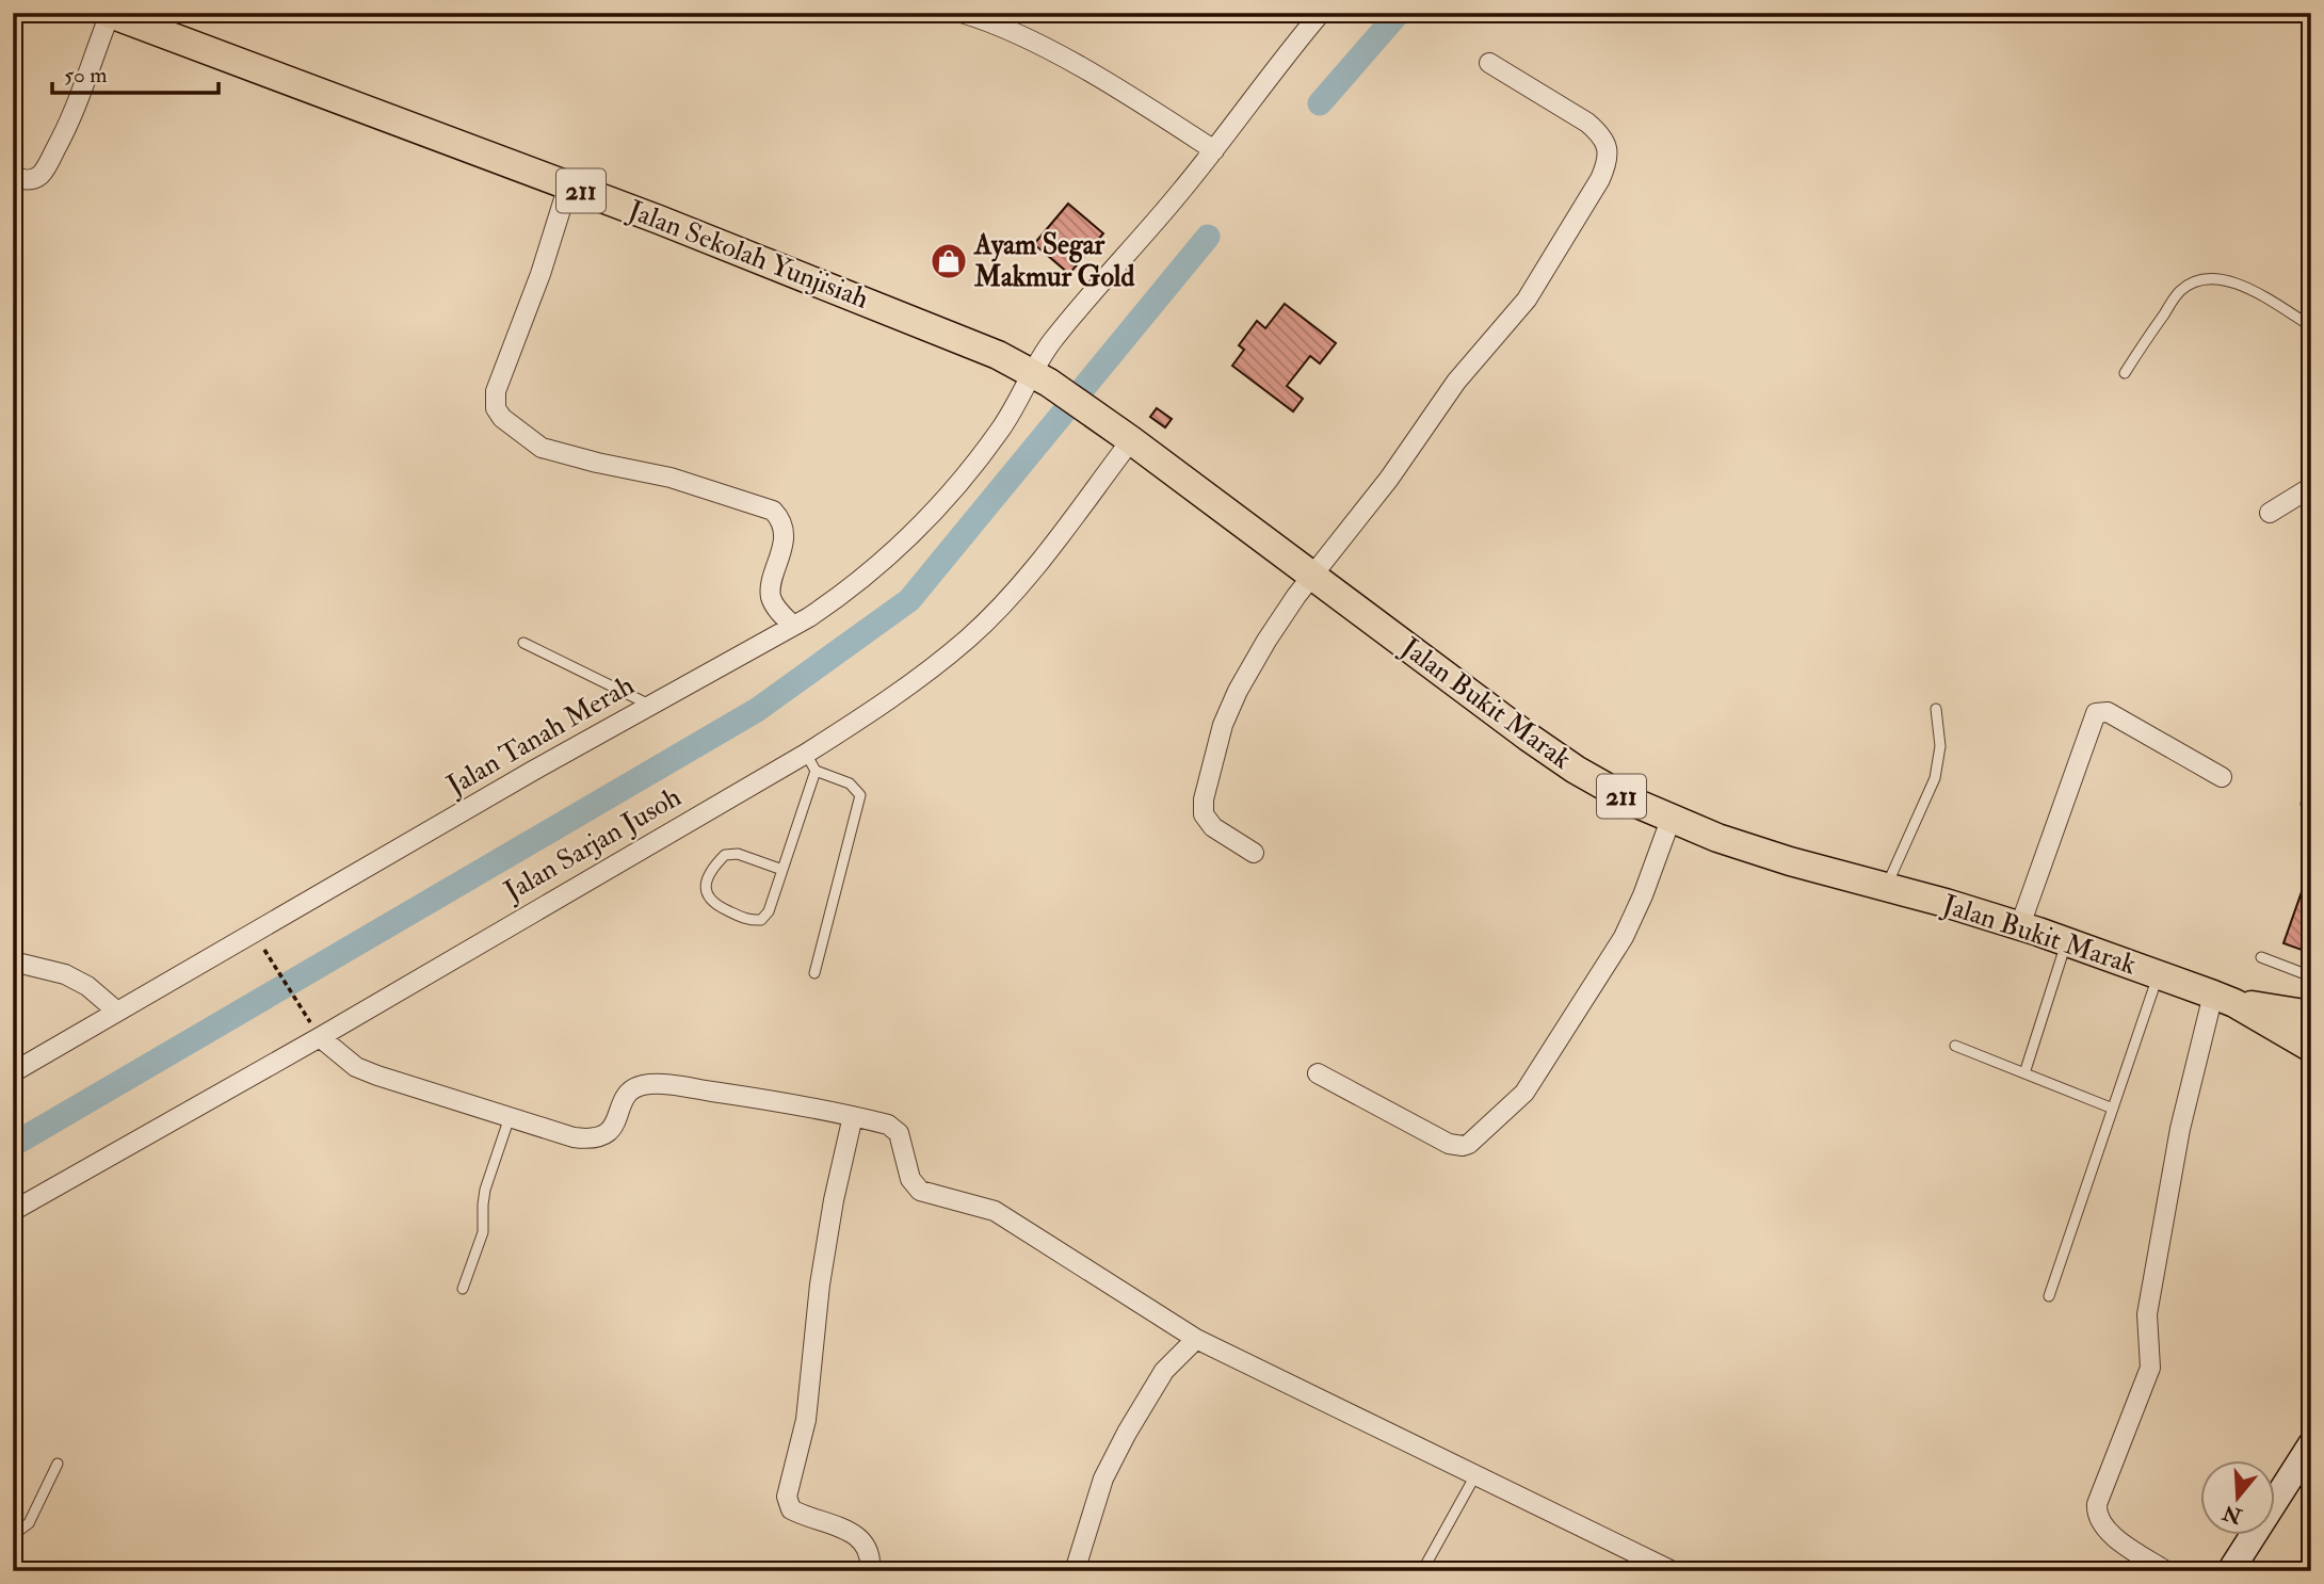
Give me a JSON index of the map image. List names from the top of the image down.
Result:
{
  "streets": {
    "main road": ["211", "Jalan Sekolah Yunjisiah", "Jalan Bukit Marak"],
    "street": ["Jalan Tanah Merah", "Jalan Sarjan Jusoh"]
  },
  "crossings": [
    ["Jalan Sekolah Yunjisiah", "Jalan Bukit Marak"],
    ["Jalan Sekolah Yunjisiah", "Jalan Tanah Merah"],
    ["Jalan Bukit Marak", "Jalan Tanah Merah"],
    ["Jalan Bukit Marak", "Jalan Sarjan Jusoh"]
  ],
  "places": {
    "shop": ["Ayam Segar Makmur Gold"]
  },
  "scale_bar": "50 m",
  "north": "bottom"
}
